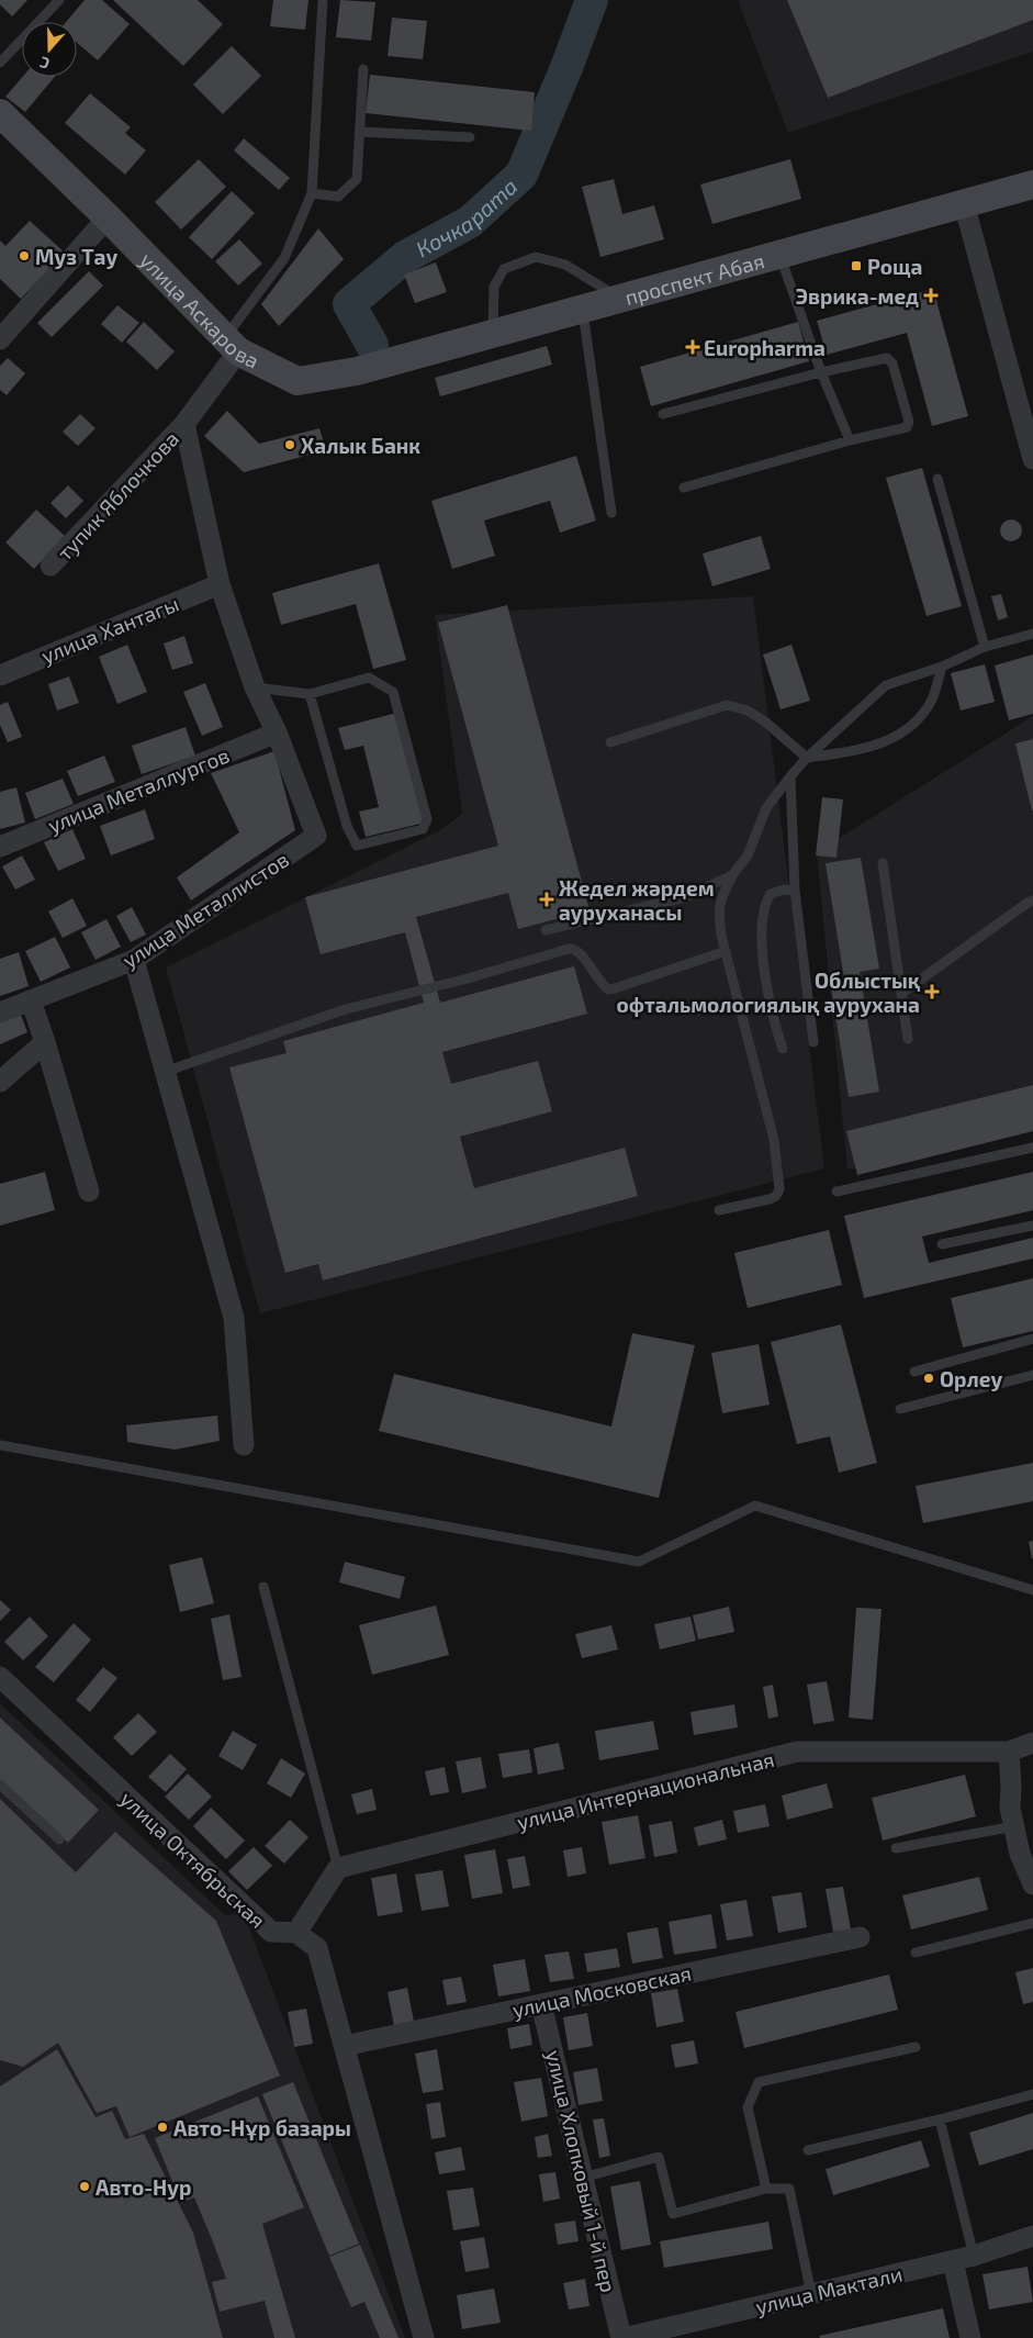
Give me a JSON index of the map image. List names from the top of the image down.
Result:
{
  "streets": {
    "main road": ["проспект Абая", "улица Аскарова"],
    "street": [
      "тупик Яблочкова",
      "улица Хантагы",
      "улица Металлургов",
      "улица Металлистов",
      "улица Интернациональная",
      "улица Октябрьская",
      "улица Московская",
      "улица Хлопковый 1-й пер",
      "улица Мактали"
    ]
  },
  "crossings": [
    ["проспект Абая", "улица Аскарова"],
    ["улица Аскарова", "тупик Яблочкова"],
    ["улица Металлургов", "улица Металлистов"],
    ["улица Московская", "улица Хлопковый 1-й пер"],
    ["улица Хлопковый 1-й пер", "улица Мактали"]
  ],
  "water": ["Кочкарата"],
  "places": {
    "other": [
      "Муз Тау",
      "Халык Банк",
      "Орлеу",
      "Авто-Нұр базары",
      "Авто-Нур"
    ],
    "transit": ["Роща"],
    "health": [
      "Эврика-мед",
      "Europharma",
      "Жедел жәрдем ауруханасы",
      "Облыстық офтальмологиялық аурухана"
    ]
  },
  "north": "bottom"
}
